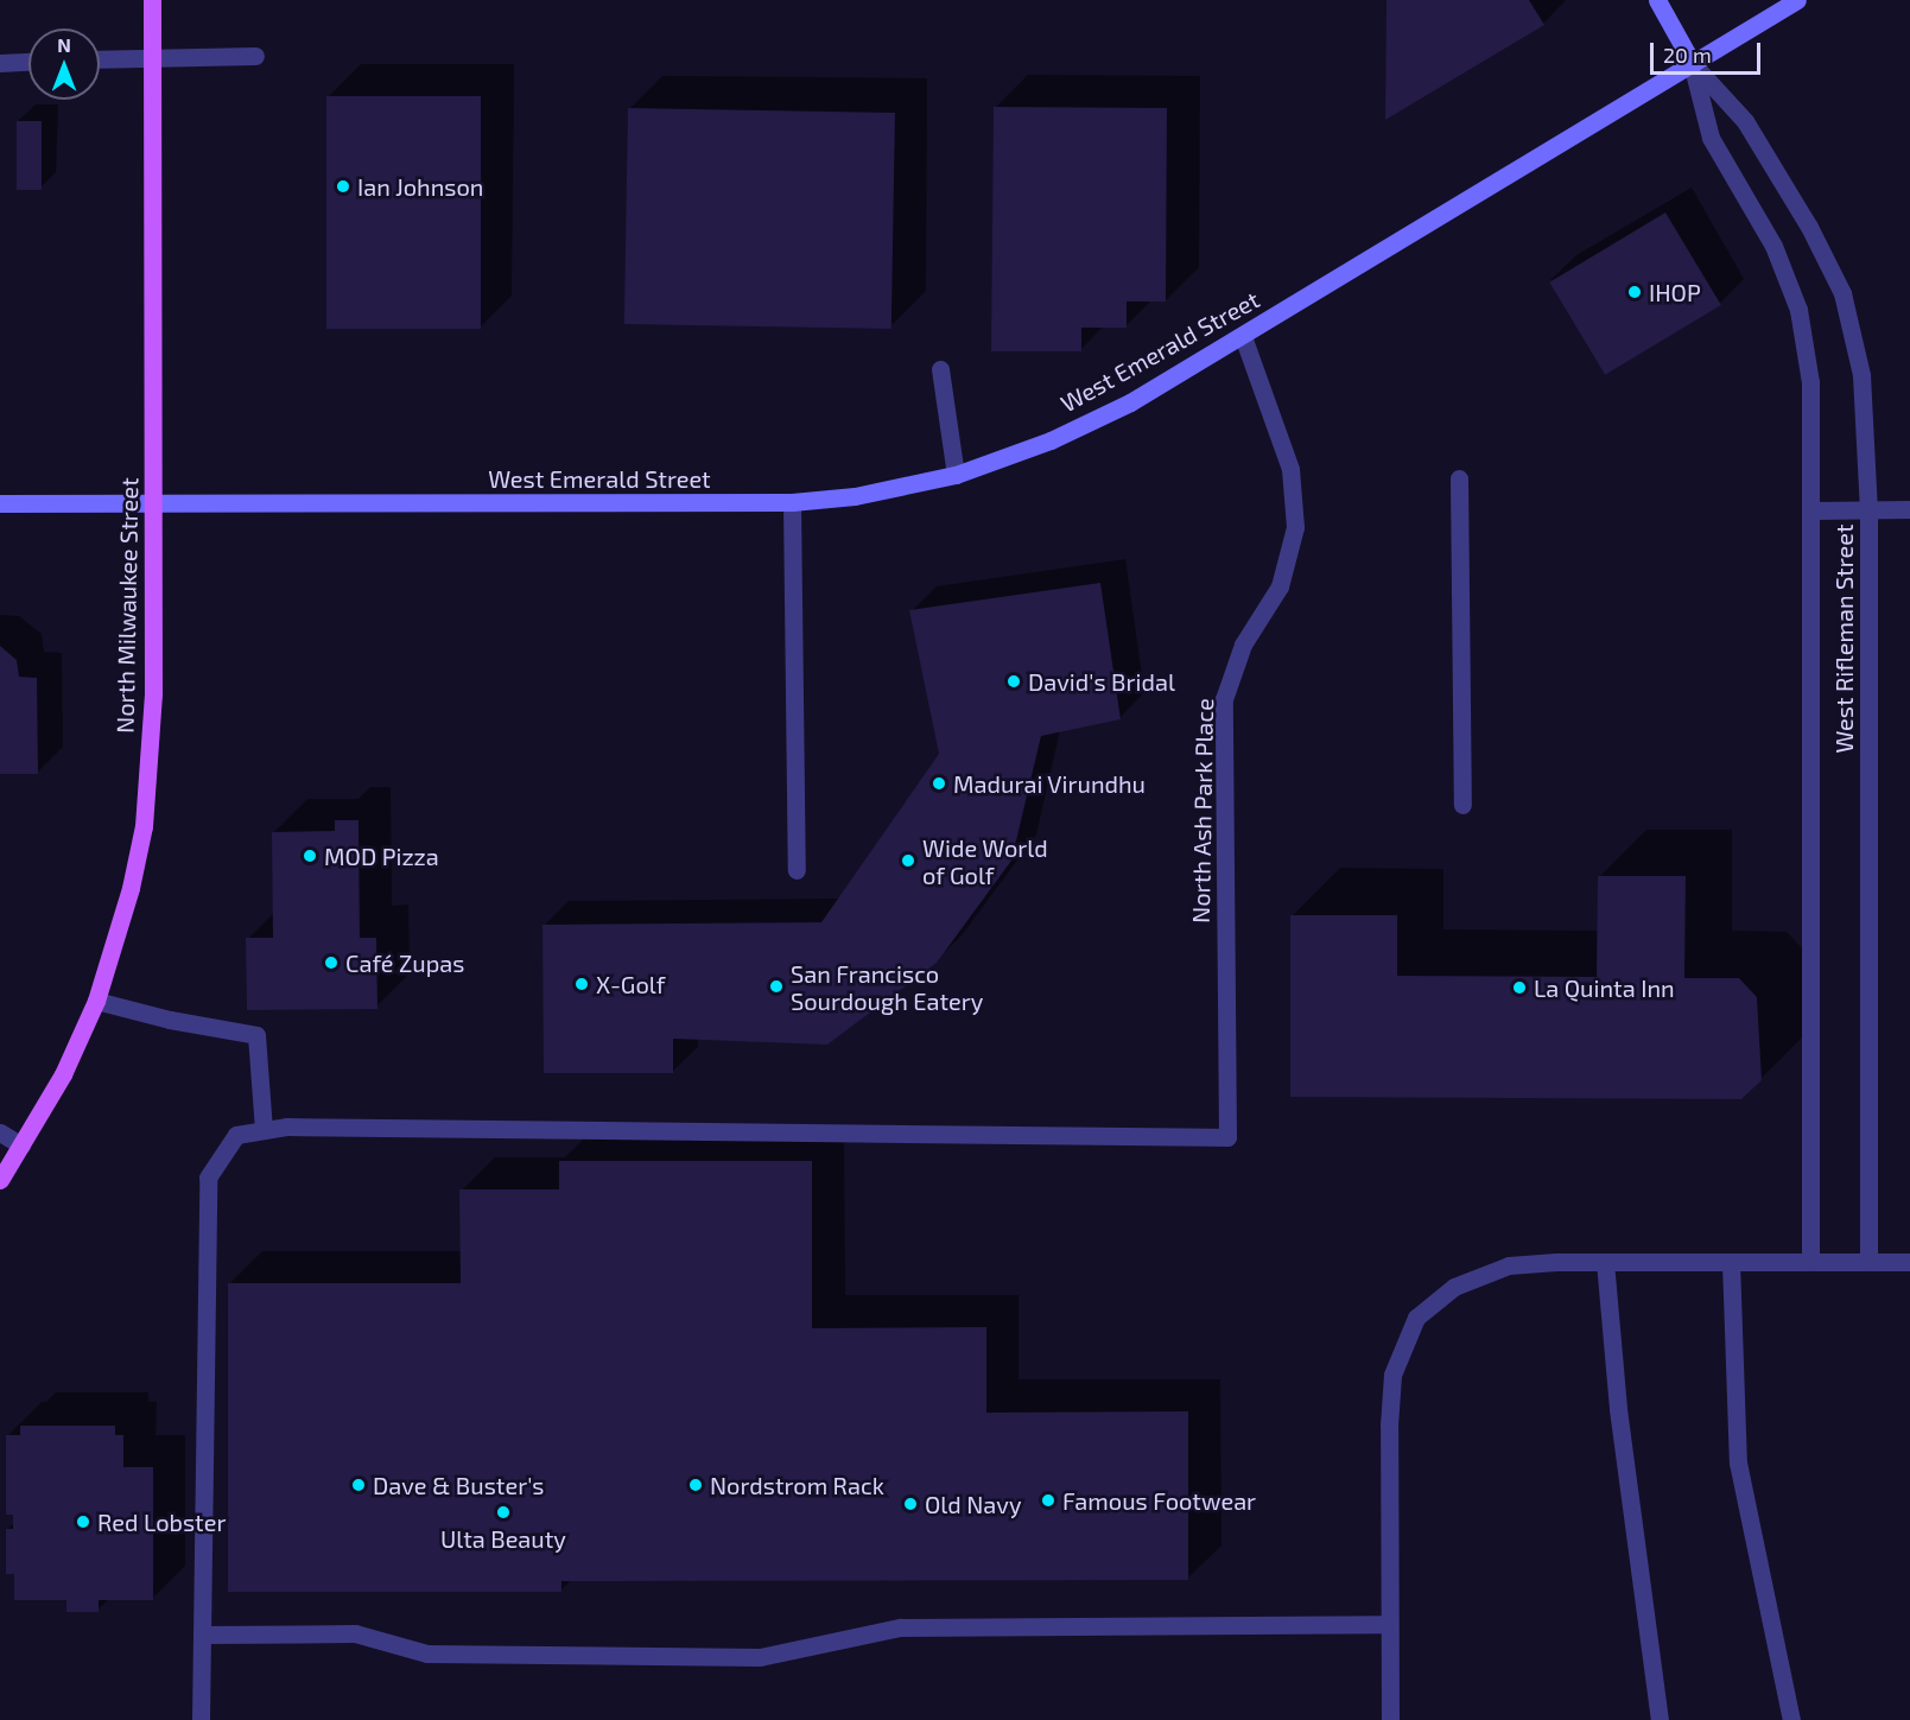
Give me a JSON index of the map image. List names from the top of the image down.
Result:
{
  "streets": {
    "main road": ["West Emerald Street", "North Milwaukee Street", "West Rifleman Street"],
    "street": ["North Ash Park Place"]
  },
  "crossings": [
    ["West Emerald Street", "North Milwaukee Street"],
    ["West Emerald Street", "West Rifleman Street"],
    ["West Emerald Street", "North Ash Park Place"]
  ],
  "places": [
    "Ian Johnson",
    "IHOP",
    "David's Bridal",
    "Madurai Virundhu",
    "MOD Pizza",
    "Wide World of Golf",
    "Café Zupas",
    "X-Golf",
    "San Francisco Sourdough Eatery",
    "La Quinta Inn",
    "Dave & Buster's",
    "Nordstrom Rack",
    "Famous Footwear",
    "Old Navy",
    "Ulta Beauty",
    "Red Lobster"
  ],
  "scale_bar": "20 m",
  "north": "top"
}
